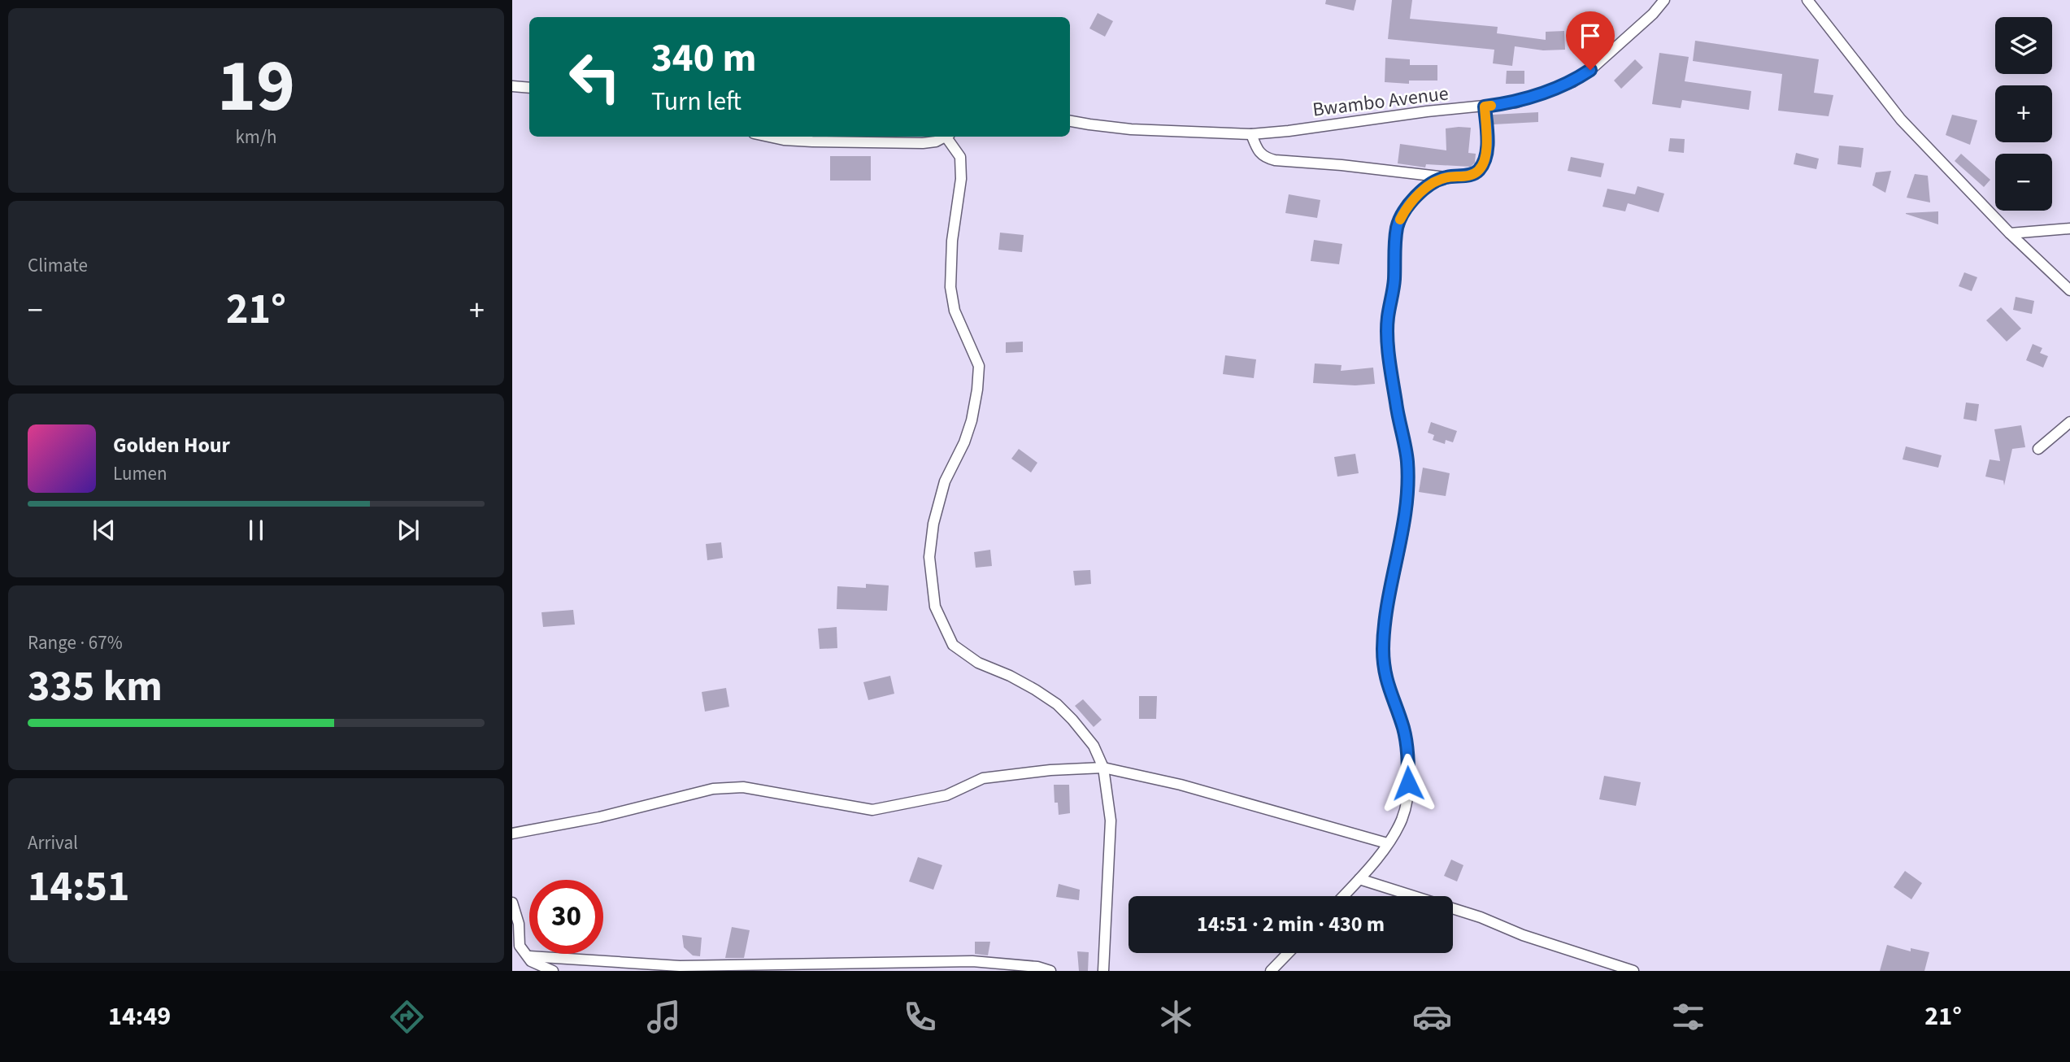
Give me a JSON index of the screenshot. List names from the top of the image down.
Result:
{
  "streets": {
    "street": ["Bwambo Avenue"]
  },
  "page": {
    "tile": [
      ["19", "km/h"],
      "Climate",
      ["Range · 67%", "335 km"],
      ["Arrival", "14:51"]
    ],
    "map_buttons": ["+", "−"],
    "turn": ["340 m", "Turn left"],
    "heat": ["−", "21°", "+"],
    "song": ["Golden Hour", "Lumen"],
    "limit": "30",
    "trip": "14:51 · 2 min · 430 m",
    "tabs": ["14:49", "21°"]
  }
}
